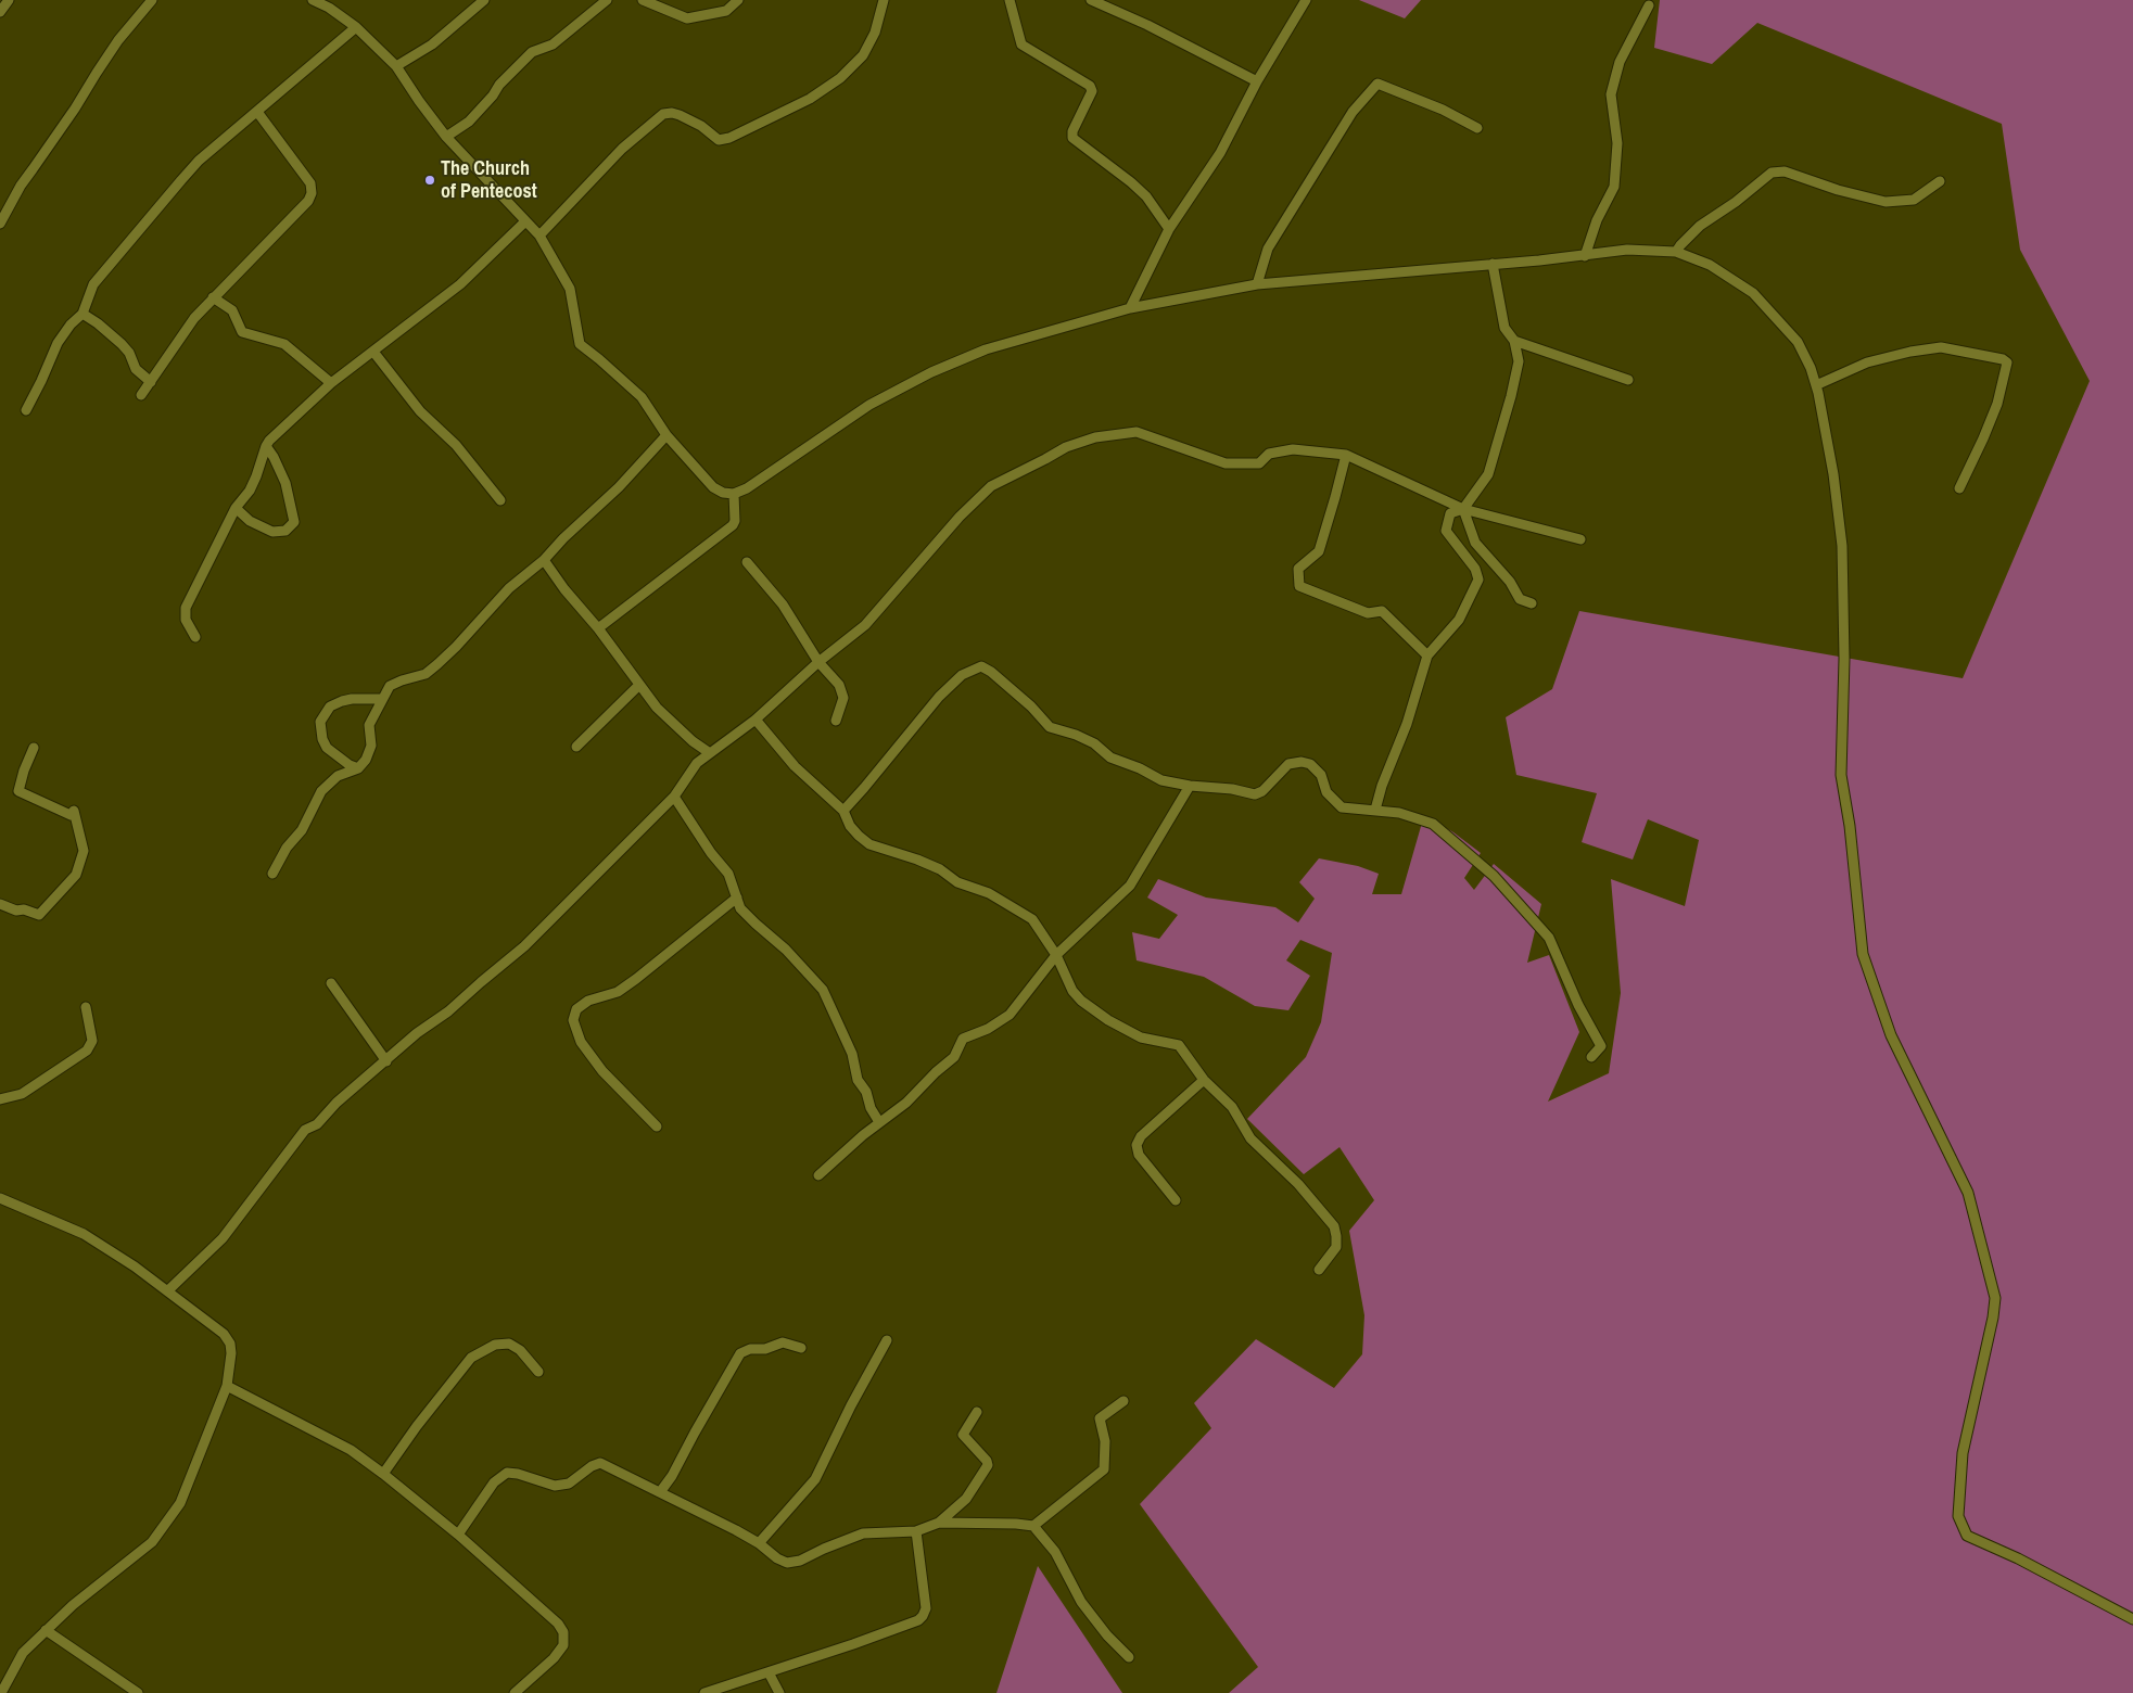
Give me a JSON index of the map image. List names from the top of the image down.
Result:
{
  "places": ["The Church of Pentecost"]
}
